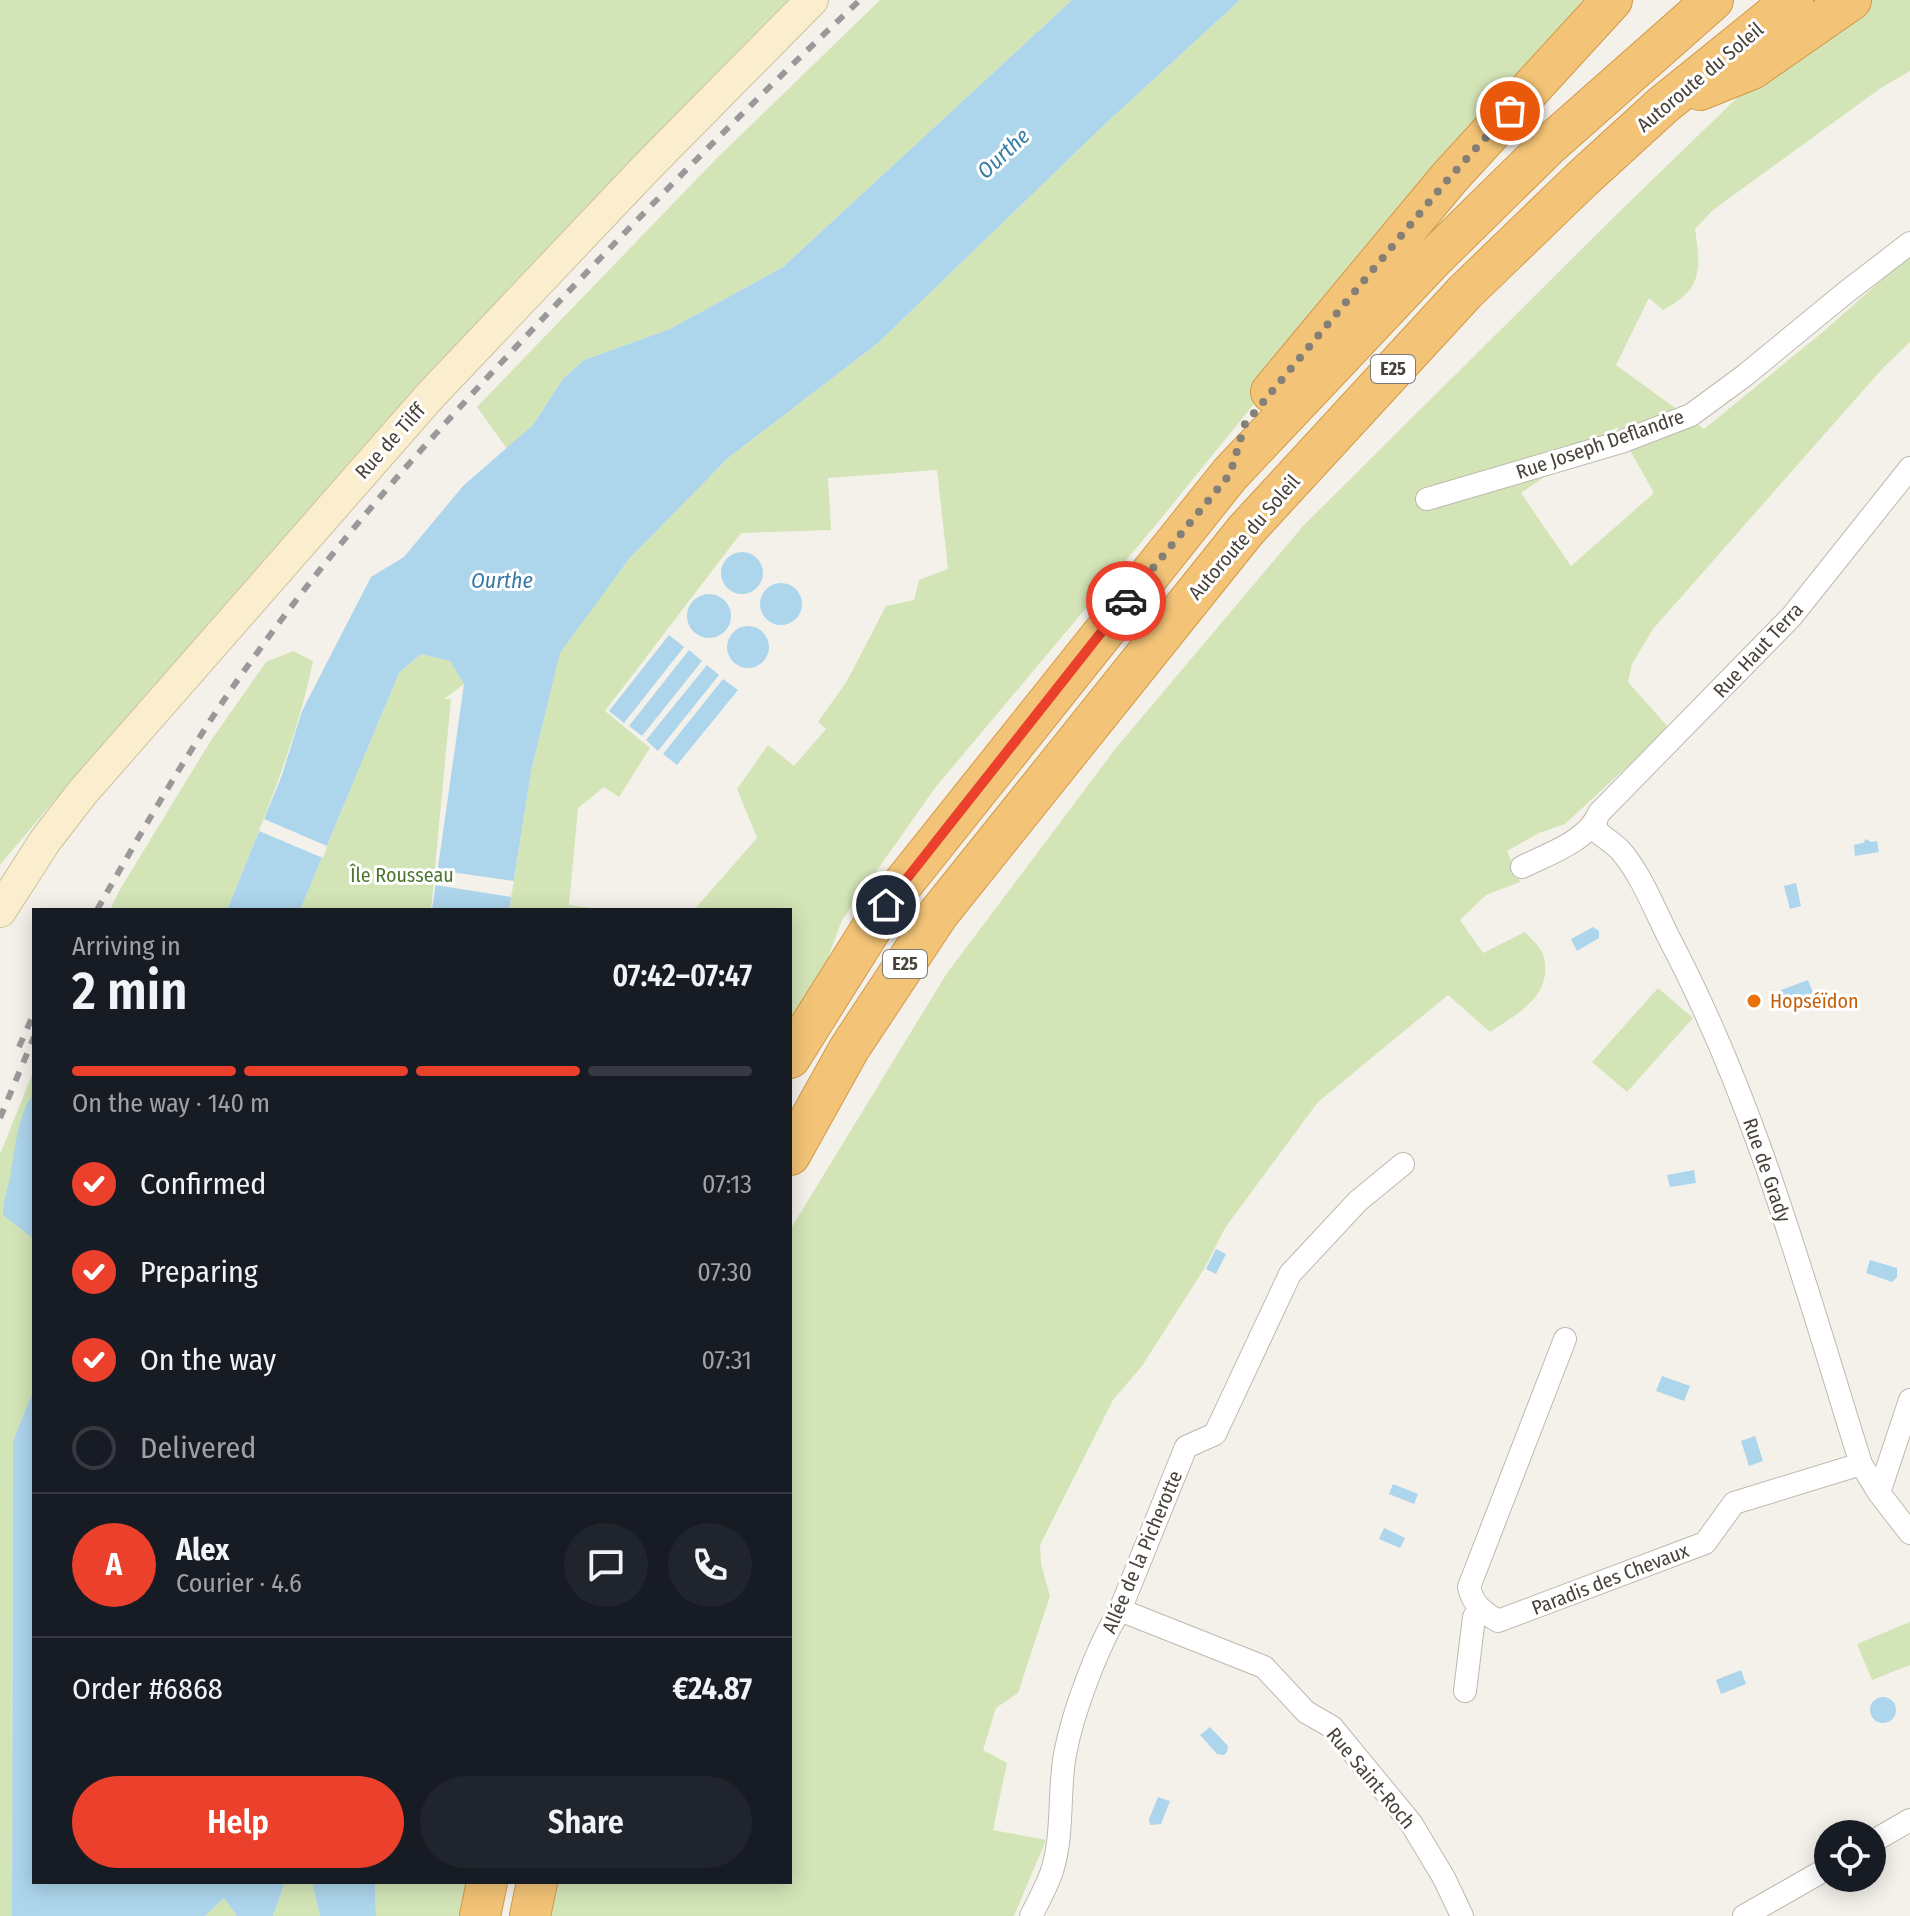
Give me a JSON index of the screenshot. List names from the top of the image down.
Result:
{
  "streets": {
    "highway": ["Autoroute du Soleil", "E25"],
    "main road": ["Rue de Tilff"],
    "street": [
      "Rue Joseph Deflandre",
      "Rue Haut Terra",
      "Rue de Grady",
      "Allée de la Picherotte",
      "Paradis des Chevaux",
      "Rue Saint-Roch"
    ]
  },
  "crossings": [
    ["Rue Haut Terra", "Rue de Grady"],
    ["Rue de Grady", "Paradis des Chevaux"],
    ["Allée de la Picherotte", "Rue Saint-Roch"]
  ],
  "water": ["Ourthe"],
  "parks": ["Île Rousseau"],
  "places": ["Hopséïdon"],
  "page": {
    "heading": ["2 min", "Arriving in", "07:42–07:47"],
    "panel": [
      "Alex",
      "Courier · 4.6",
      "Order #6868",
      "€24.87"
    ],
    "bar": "On the way · 140 m",
    "list": [
      ["Confirmed", "07:13"],
      ["Preparing", "07:30"],
      ["On the way", "07:31"],
      "Delivered"
    ],
    "round": "A",
    "buttons": ["Help", "Share"]
  }
}
